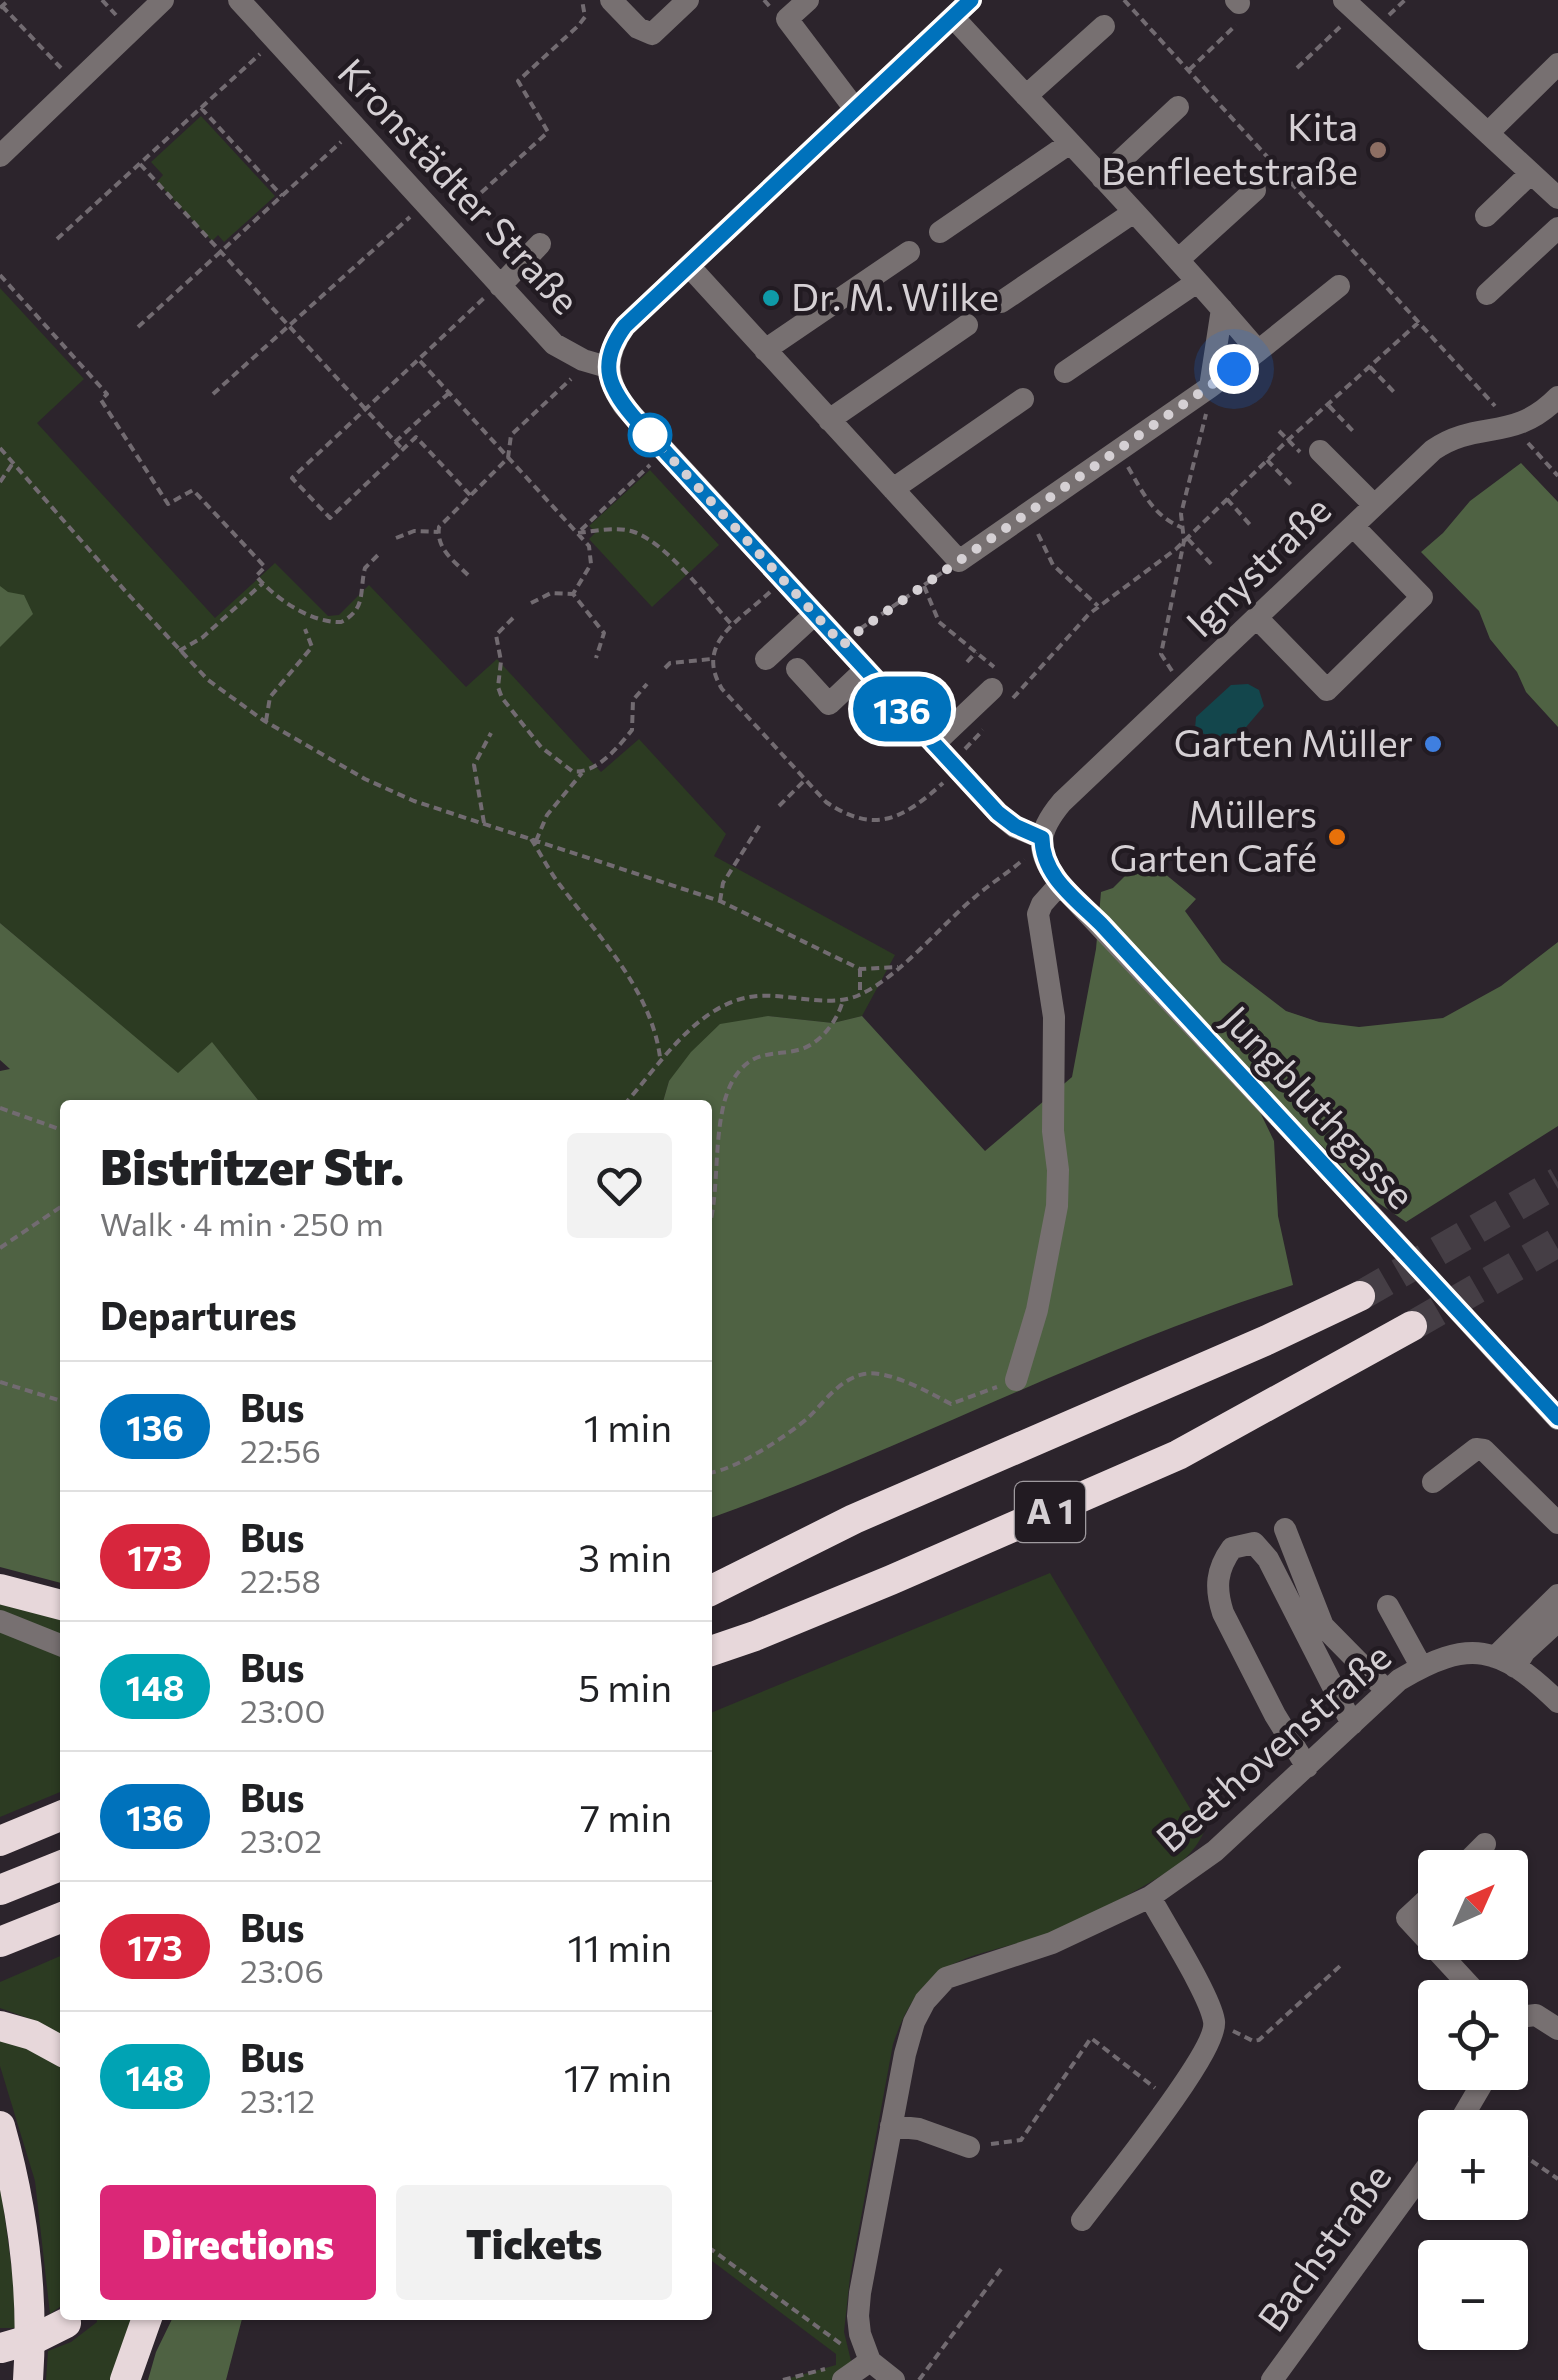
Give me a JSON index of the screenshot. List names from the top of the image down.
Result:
{
  "streets": {
    "highway": ["A 1"],
    "street": [
      "Kronstädter Straße",
      "Ignystraße",
      "Jungbluthgasse",
      "Beethovenstraße",
      "Bachstraße"
    ]
  },
  "crossings": [
    ["Ignystraße", "Jungbluthgasse"]
  ],
  "places": [
    "Kita Benfleetstraße",
    "Dr. M. Wilke",
    "Garten Müller",
    "Müllers Garten Café"
  ],
  "lines": ["bus line 136"],
  "north": "top right",
  "page": {
    "on_map": "136",
    "heading": [
      ["Bistritzer Str.", "Walk · 4 min · 250 m"],
      "Departures"
    ],
    "list": [
      {
        "mark": "136",
        "name": "Bus",
        "note": "22:56",
        "value": "1 min"
      },
      {
        "mark": "173",
        "name": "Bus",
        "note": "22:58",
        "value": "3 min"
      },
      {
        "mark": "148",
        "name": "Bus",
        "note": "23:00",
        "value": "5 min"
      },
      {
        "mark": "136",
        "name": "Bus",
        "note": "23:02",
        "value": "7 min"
      },
      {
        "mark": "173",
        "name": "Bus",
        "note": "23:06",
        "value": "11 min"
      },
      {
        "mark": "148",
        "name": "Bus",
        "note": "23:12",
        "value": "17 min"
      }
    ],
    "map_buttons": ["+", "−"],
    "buttons": ["Directions", "Tickets"]
  }
}
